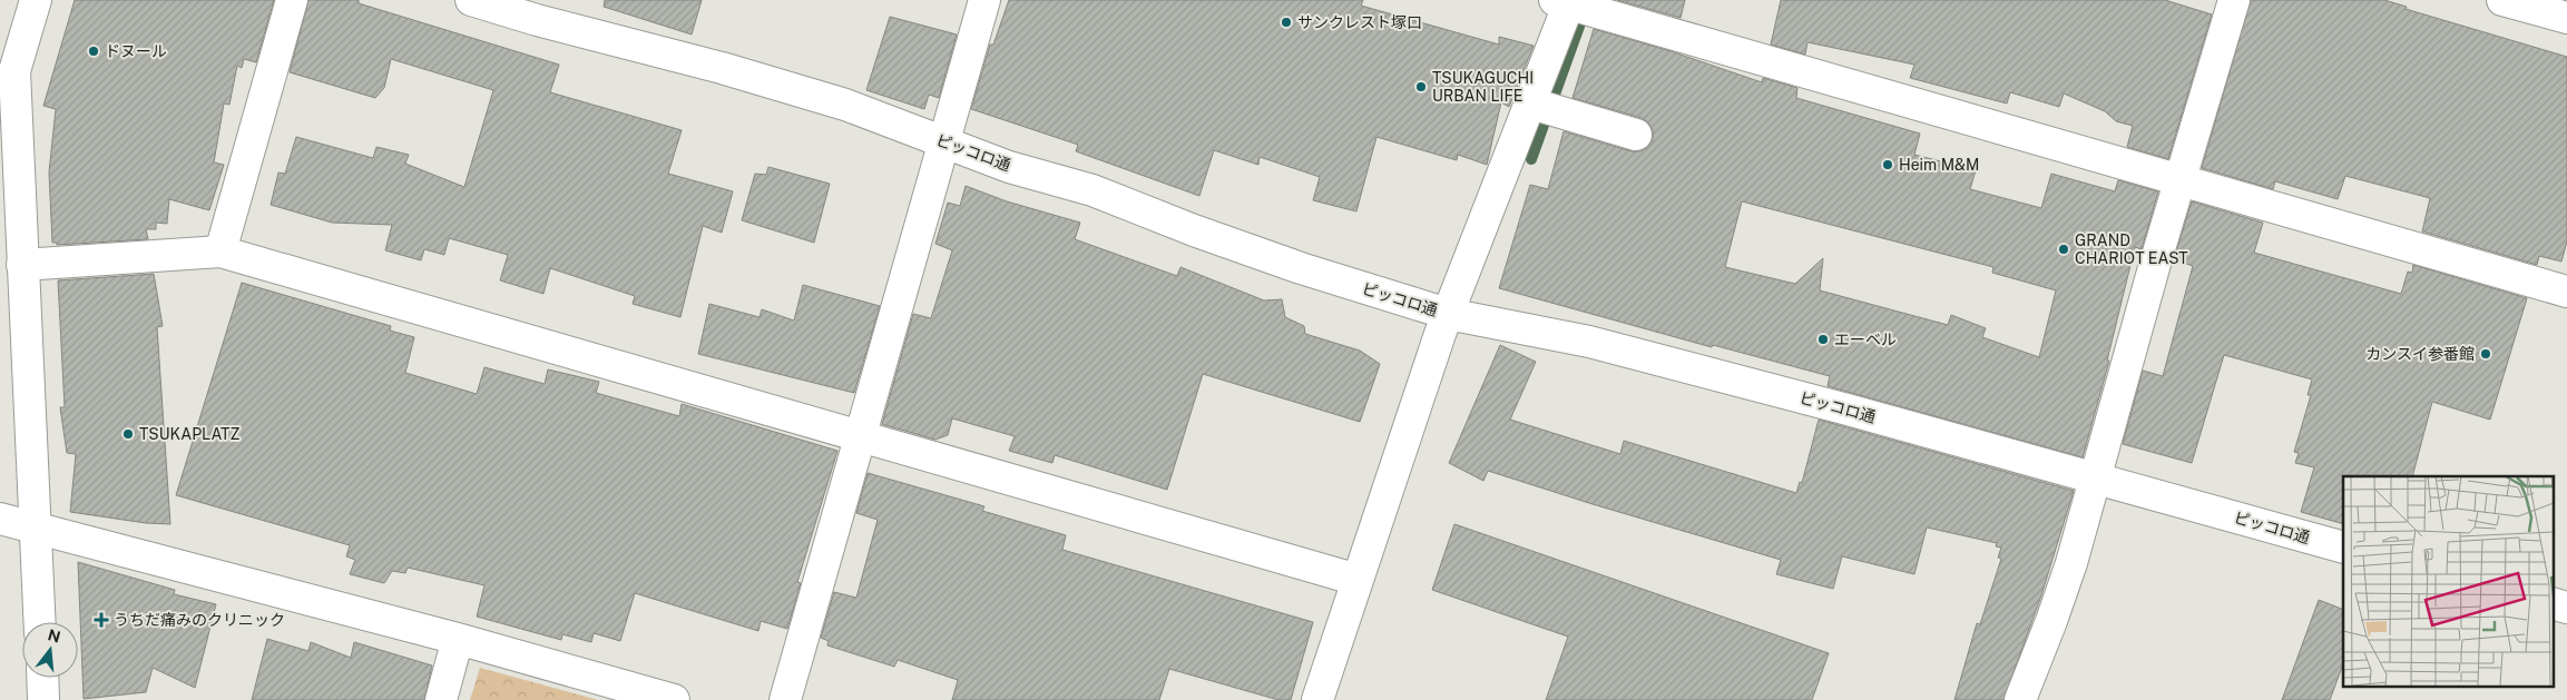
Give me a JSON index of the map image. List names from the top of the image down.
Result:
{
  "streets": {
    "street": ["ピッコロ通"]
  },
  "places": {
    "other": [
      "サンクレスト塚口",
      "ドヌール",
      "TSUKAGUCHI URBAN LIFE",
      "Heim M&M",
      "GRAND CHARIOT EAST",
      "エーベル",
      "カンスイ参番館",
      "TSUKAPLATZ"
    ],
    "health": ["うちだ痛みのクリニック"]
  },
  "north": "top"
}
